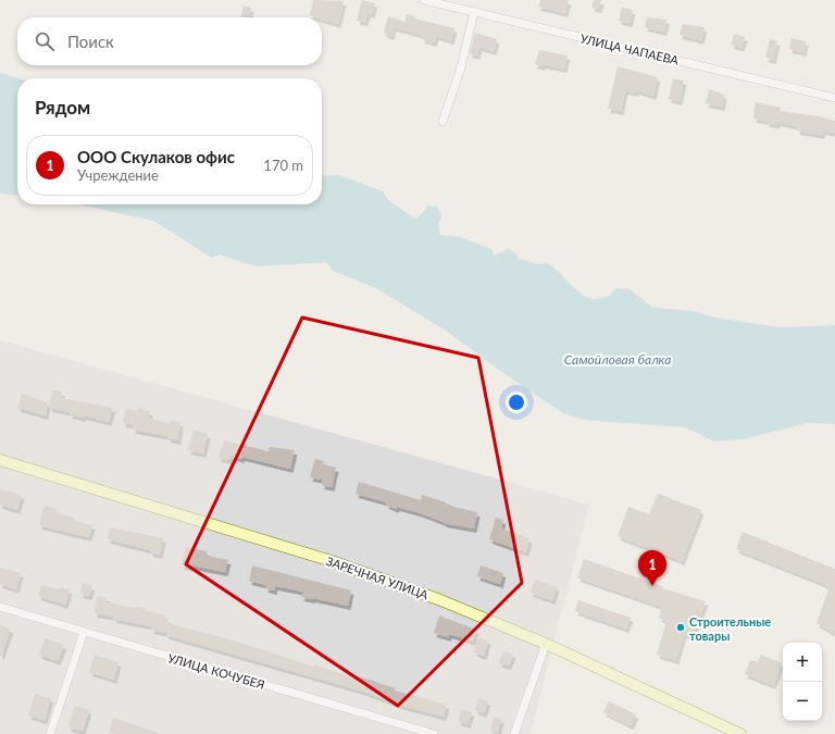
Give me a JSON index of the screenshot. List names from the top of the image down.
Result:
{
  "streets": {
    "main road": ["ЗАРЕЧНАЯ УЛИЦА"],
    "street": ["УЛИЦА ЧАПАЕВА", "УЛИЦА КОЧУБЕЯ"]
  },
  "water": ["Самойловая балка"],
  "places": ["Строительные товары"],
  "page": {
    "search": "Поиск",
    "heading": "Рядом",
    "list": [
      {
        "mark": "1",
        "name": "ООО Скулаков офис",
        "note": "Учреждение",
        "value": "170 m"
      }
    ],
    "pins": "1",
    "map_buttons": ["+", "−"]
  }
}
